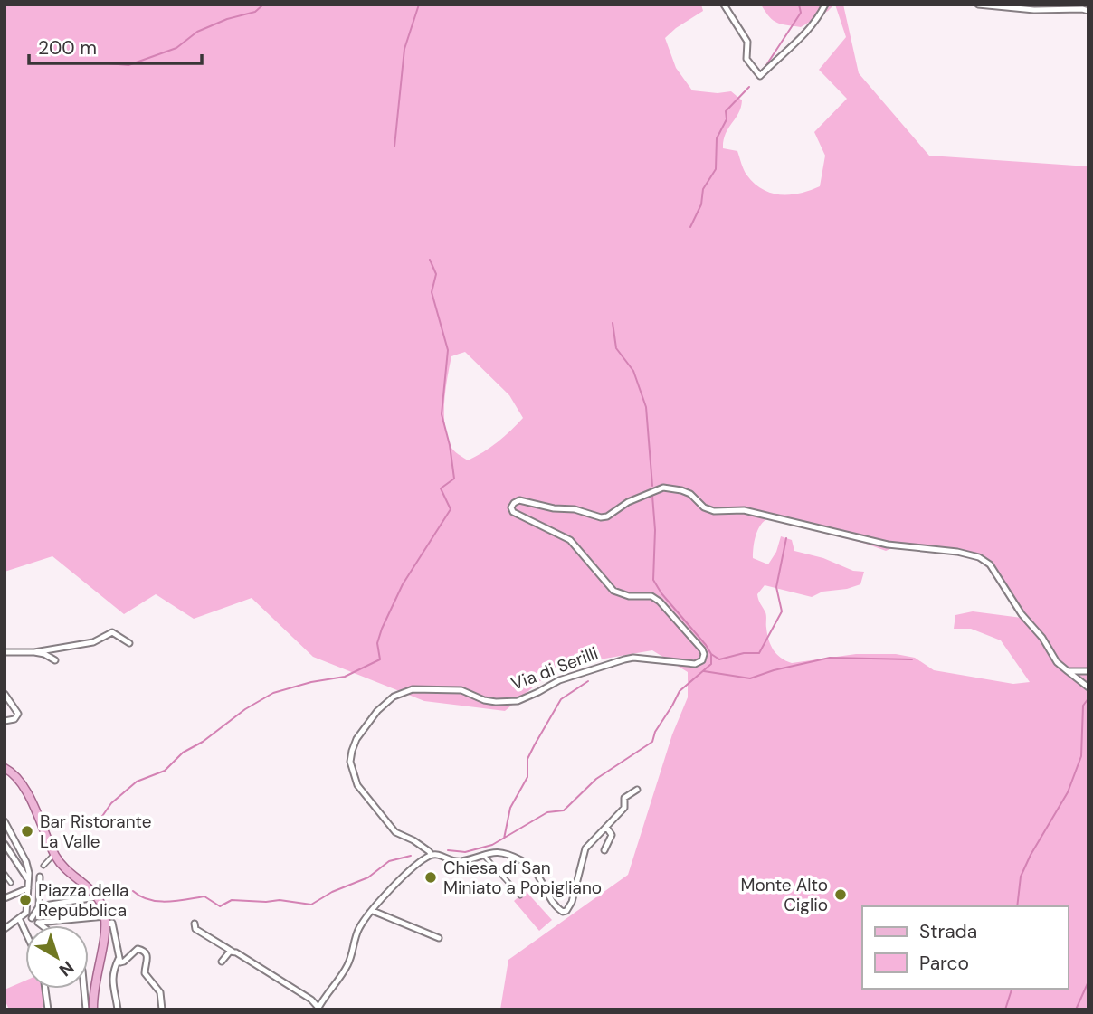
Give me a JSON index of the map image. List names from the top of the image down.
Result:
{
  "streets": {
    "street": ["Via di Serilli"]
  },
  "places": [
    "Bar Ristorante La Valle",
    "Chiesa di San Miniato a Popigliano",
    "Monte Alto Ciglio",
    "Piazza della Repubblica"
  ],
  "legend": ["Strada", "Parco"],
  "scale_bar": "200 m",
  "north": "bottom right"
}
